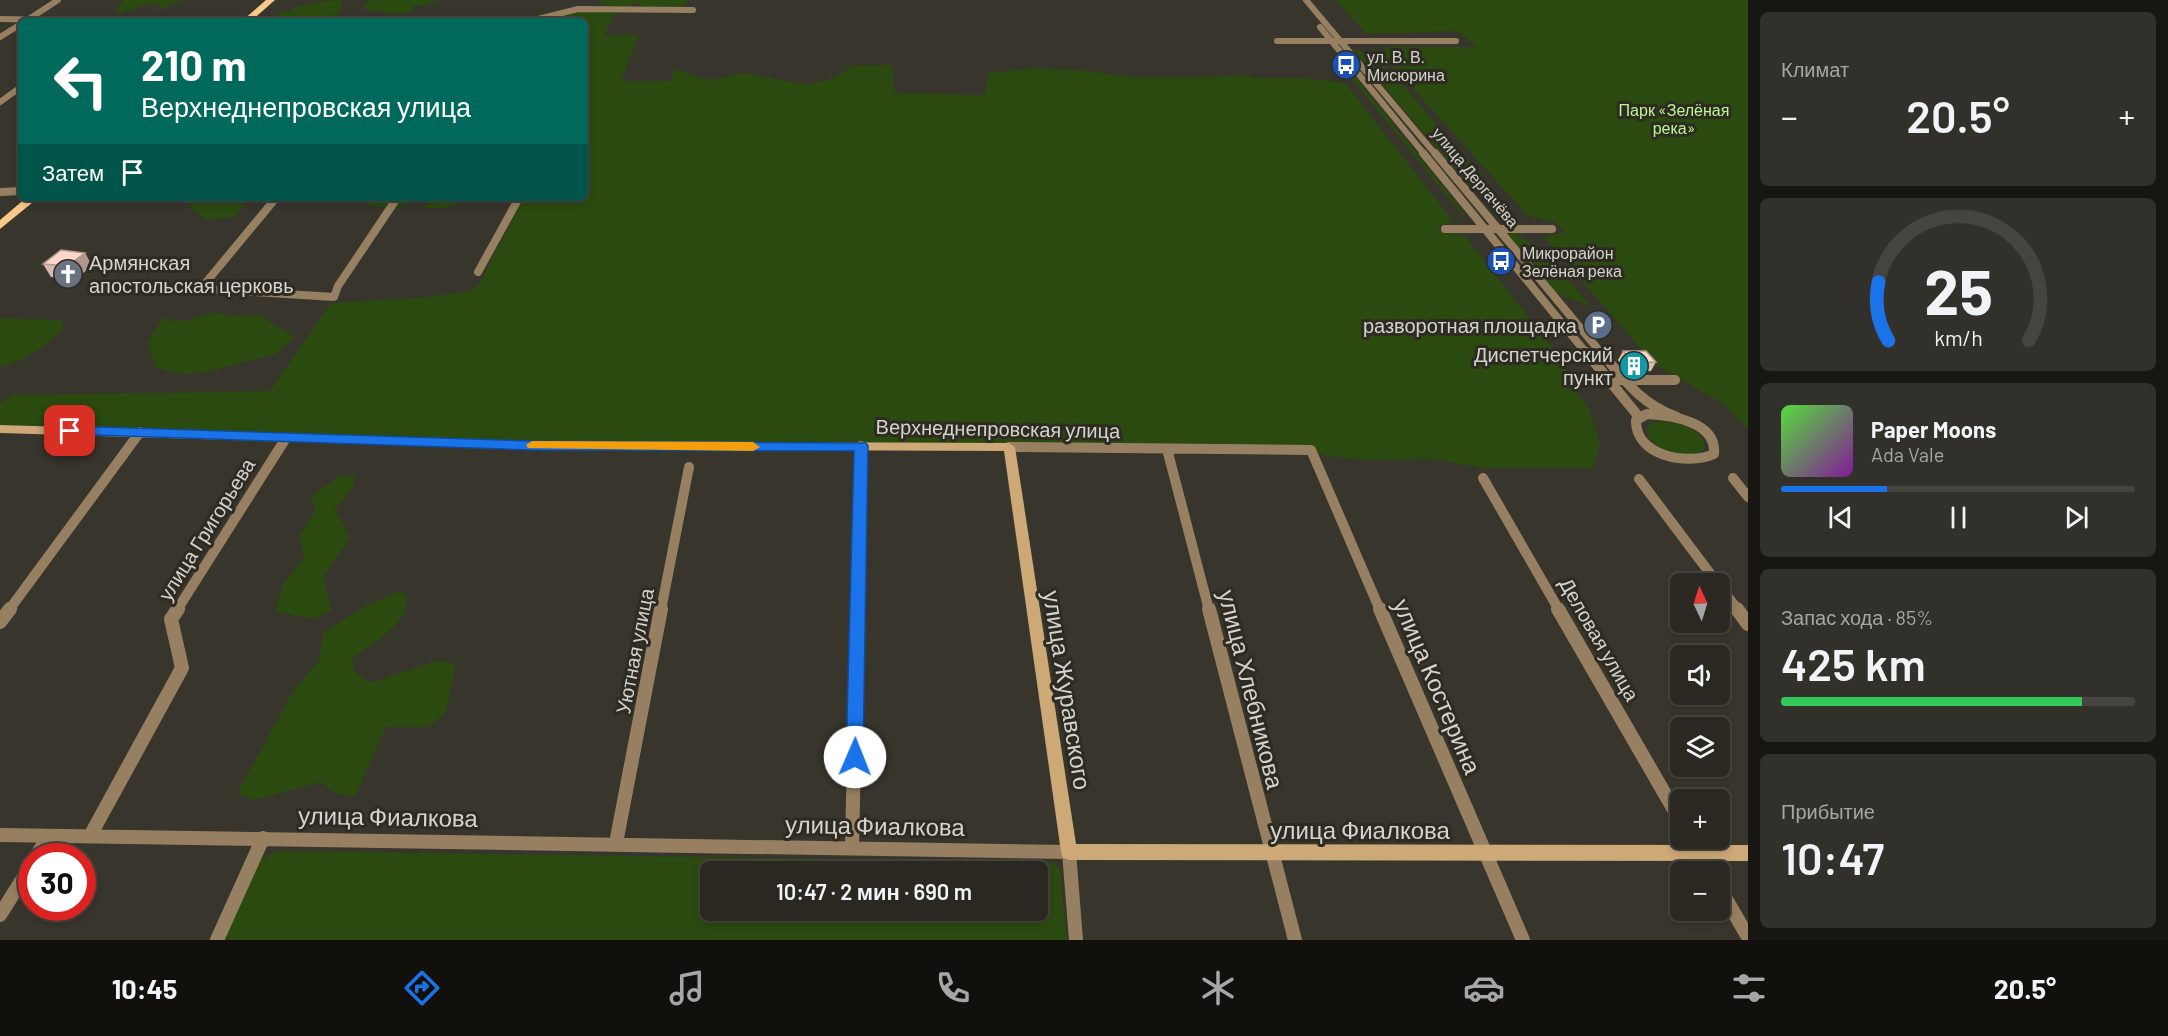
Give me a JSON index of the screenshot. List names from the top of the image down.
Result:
{
  "streets": {
    "street": [
      "улица Дергачёва",
      "Верхнеднепровская улица",
      "улица Григорьева",
      "Деловая улица",
      "Уютная улица",
      "улица Костерина",
      "улица Хлебникова",
      "улица Журавского",
      "улица Фиалкова"
    ]
  },
  "crossings": [
    ["Верхнеднепровская улица", "улица Григорьева"],
    ["Верхнеднепровская улица", "улица Костерина"],
    ["Верхнеднепровская улица", "улица Хлебникова"],
    ["Верхнеднепровская улица", "улица Журавского"],
    ["улица Григорьева", "улица Фиалкова"],
    ["Уютная улица", "улица Фиалкова"],
    ["улица Костерина", "улица Фиалкова"],
    ["улица Хлебникова", "улица Фиалкова"],
    ["улица Журавского", "улица Фиалкова"]
  ],
  "parks": ["Парк «Зелёная река»"],
  "places": {
    "bus stop": ["ул. В. В. Мисюрина", "Микрорайон Зелёная река"],
    "church": ["Армянская апостольская церковь"],
    "parking": ["разворотная площадка"],
    "building": ["Диспетчерский пункт"]
  },
  "north": "top",
  "page": {
    "tile": [
      "Климат",
      ["Запас хода · 85%", "425 km"],
      ["Прибытие", "10:47"]
    ],
    "turn": ["210 m", "Верхнеднепровская улица"],
    "heat": ["−", "20.5°", "+"],
    "then": "Затем",
    "song": ["Paper Moons", "Ada Vale"],
    "map_buttons": ["+", "−"],
    "limit": "30",
    "trip": "10:47 · 2 мин · 690 m",
    "tabs": ["10:45", "20.5°"],
    "gauge": ["25", "km/h"]
  }
}
